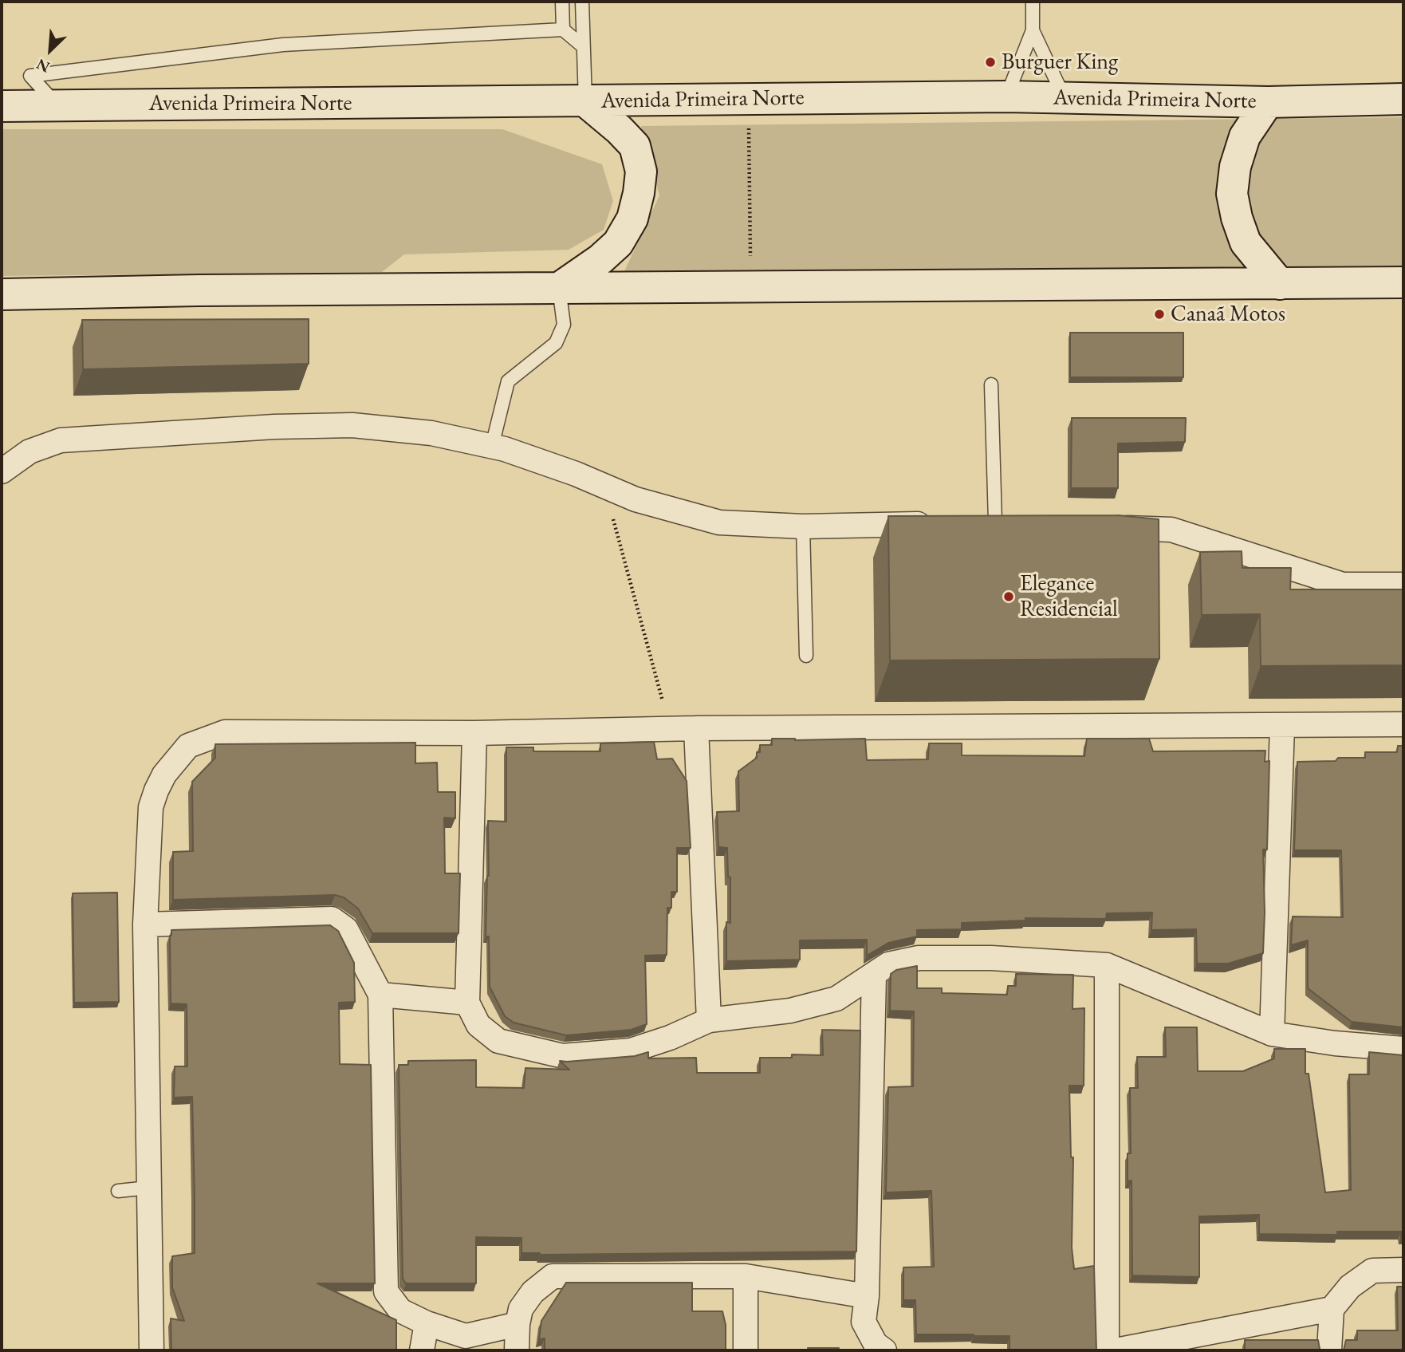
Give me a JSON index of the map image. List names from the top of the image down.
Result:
{
  "streets": {
    "main road": ["Avenida Primeira Norte"]
  },
  "places": ["Burguer King", "Canaã Motos", "Elegance Residencial"],
  "north": "bottom left"
}
